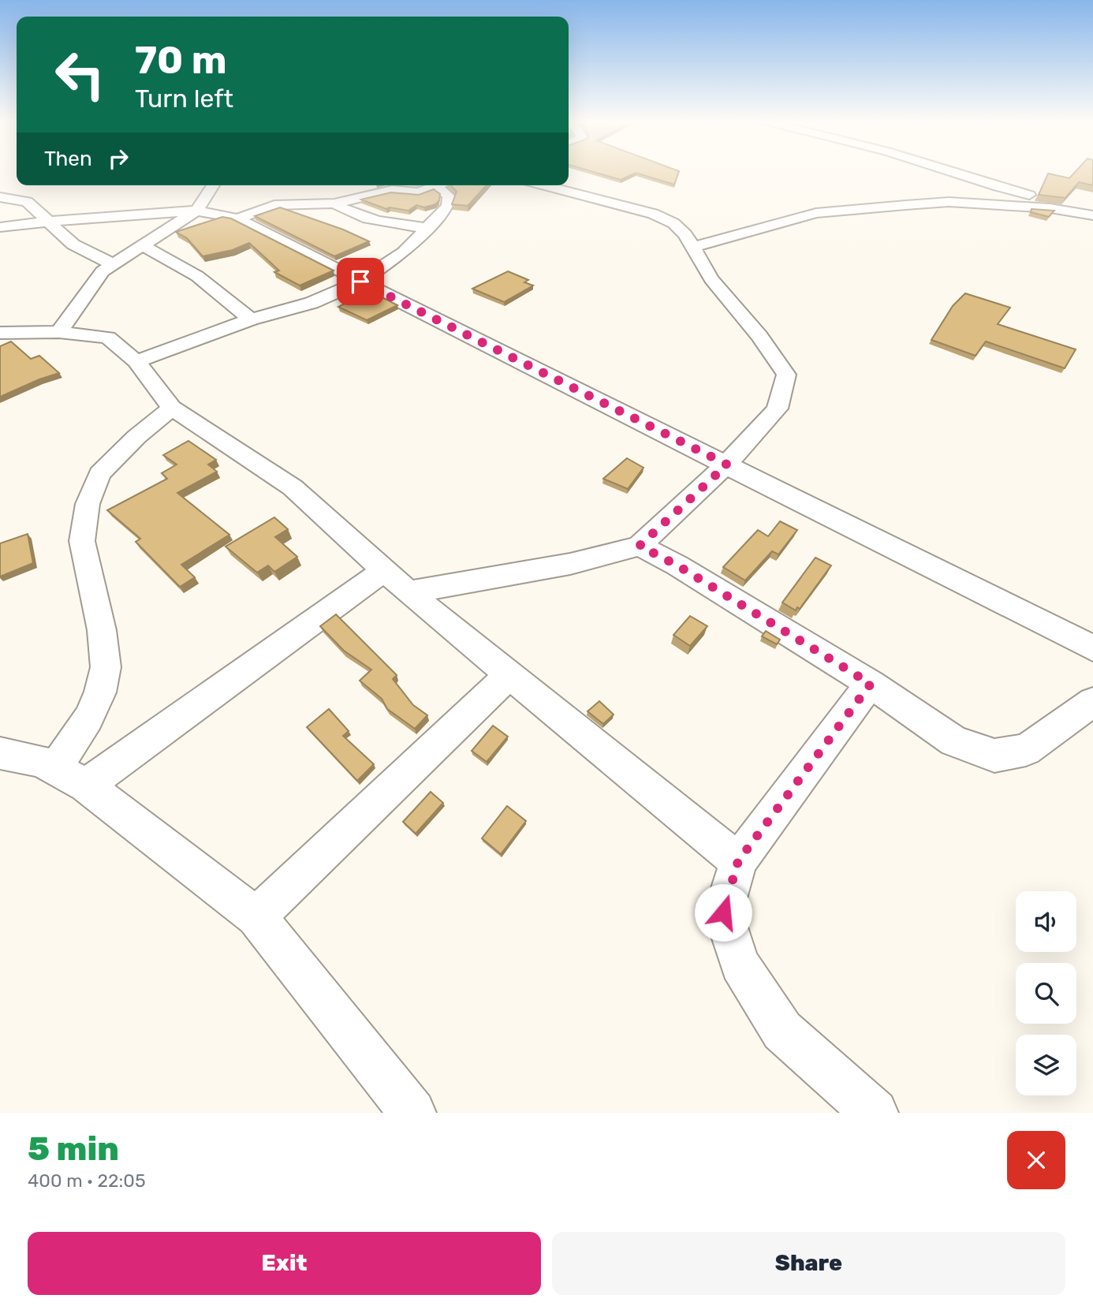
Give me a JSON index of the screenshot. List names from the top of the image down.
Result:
{
  "page": {
    "turn": ["70 m", "Turn left"],
    "then": "Then",
    "heading": ["5 min", "400 m · 22:05"],
    "buttons": ["Exit", "Share"]
  }
}
